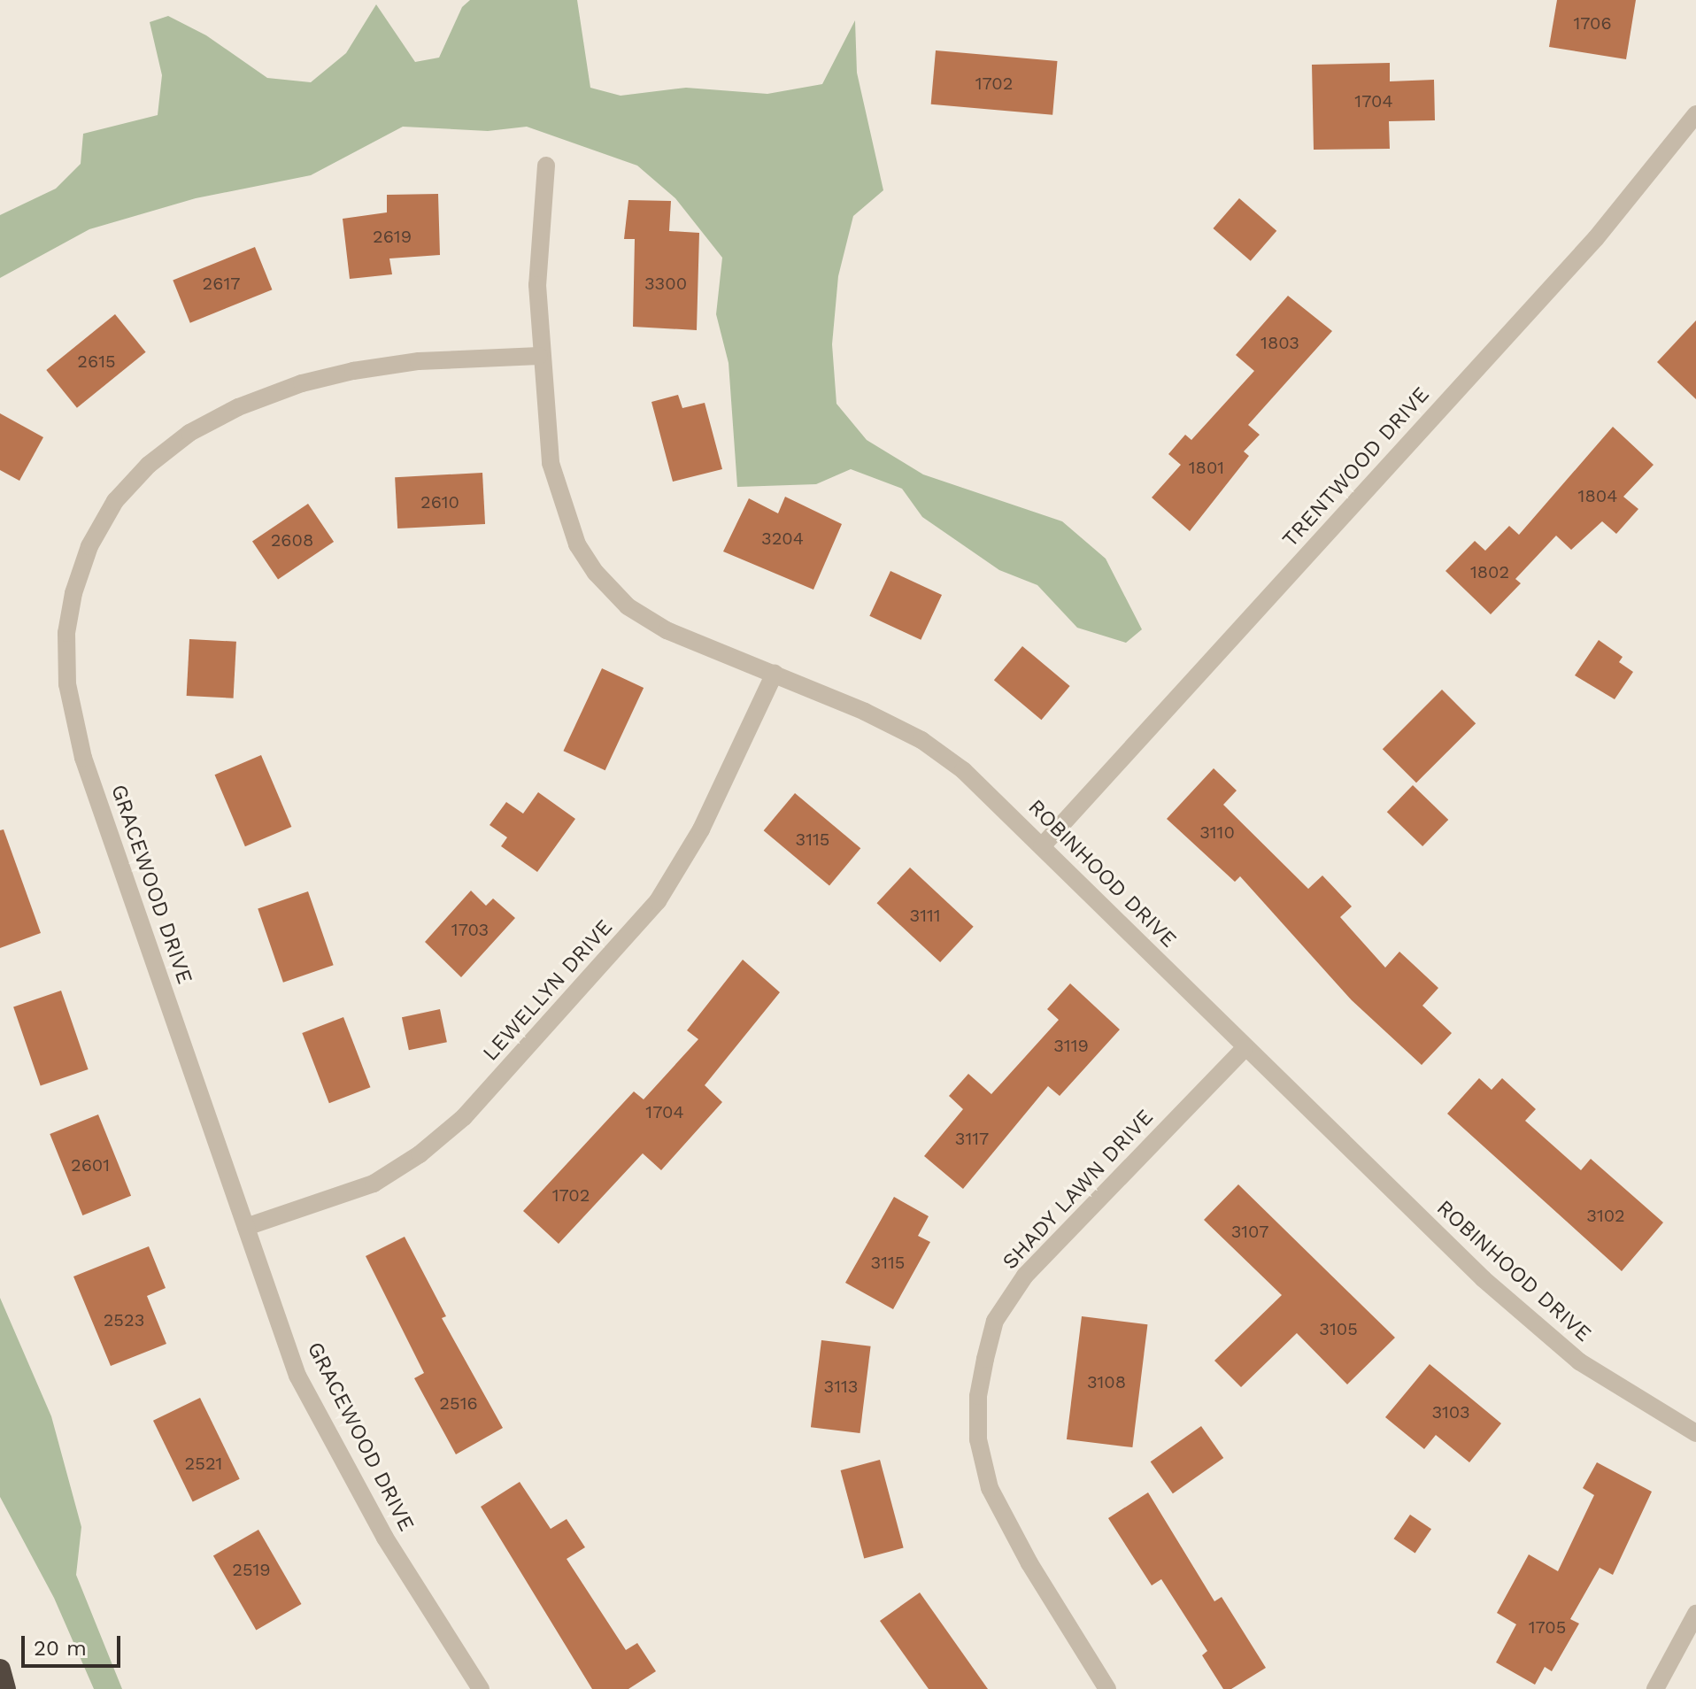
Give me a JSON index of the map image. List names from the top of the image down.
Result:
{
  "streets": {
    "street": [
      "TRENTWOOD DRIVE",
      "ROBINHOOD DRIVE",
      "GRACEWOOD DRIVE",
      "LEWELLYN DRIVE",
      "SHADY LAWN DRIVE"
    ]
  },
  "crossings": [
    ["TRENTWOOD DRIVE", "ROBINHOOD DRIVE"],
    ["ROBINHOOD DRIVE", "GRACEWOOD DRIVE"],
    ["ROBINHOOD DRIVE", "LEWELLYN DRIVE"],
    ["ROBINHOOD DRIVE", "SHADY LAWN DRIVE"],
    ["GRACEWOOD DRIVE", "LEWELLYN DRIVE"]
  ],
  "house_numbers": [
    "1706",
    "1702",
    "1704",
    "2619",
    "2617",
    "3300",
    "1803",
    "2615",
    "1801",
    "1804",
    "2610",
    "3204",
    "2608",
    "1802",
    "3110",
    "3115",
    "3111",
    "1703",
    "3119",
    "1704",
    "3117",
    "2601",
    "1702",
    "3102",
    "3107",
    "3115",
    "2523",
    "3105",
    "3108",
    "3113",
    "2516",
    "3103",
    "2521",
    "2519",
    "1705"
  ],
  "scale_bar": "20 m"
}
